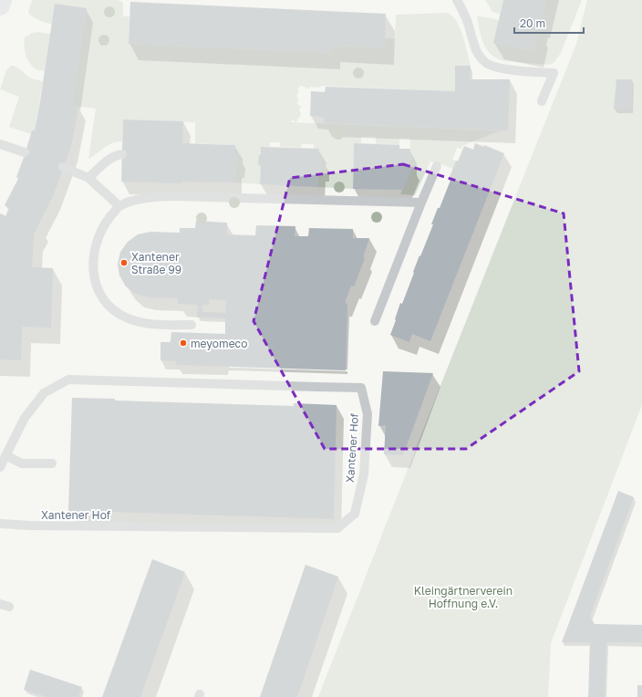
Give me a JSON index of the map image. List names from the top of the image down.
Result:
{
  "streets": {
    "lane": ["Xantener Hof"]
  },
  "parks": ["Kleingärtnerverein Hoffnung e.V."],
  "places": ["Xantener Straße 99", "meyomeco"],
  "scale_bar": "20 m"
}
